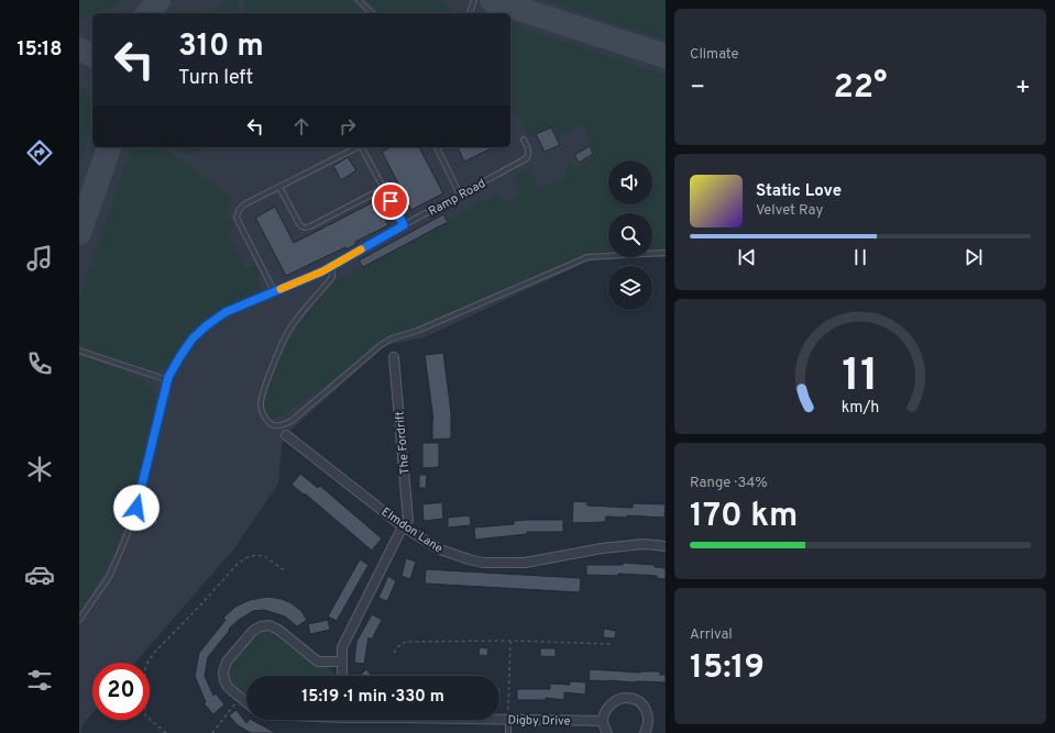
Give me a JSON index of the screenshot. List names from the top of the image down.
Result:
{
  "streets": {
    "street": ["The Fordrift", "Elmdon Lane", "Digby Drive"],
    "lane": ["Ramp Road"]
  },
  "crossings": [
    ["The Fordrift", "Elmdon Lane"]
  ],
  "page": {
    "tabs": "15:18",
    "tile": [
      "Climate",
      ["Range · 34%", "170 km"],
      ["Arrival", "15:19"]
    ],
    "turn": ["310 m", "Turn left"],
    "heat": ["−", "22°", "+"],
    "song": ["Static Love", "Velvet Ray"],
    "limit": "20",
    "trip": "15:19 · 1 min · 330 m",
    "gauge": ["11", "km/h"]
  }
}
